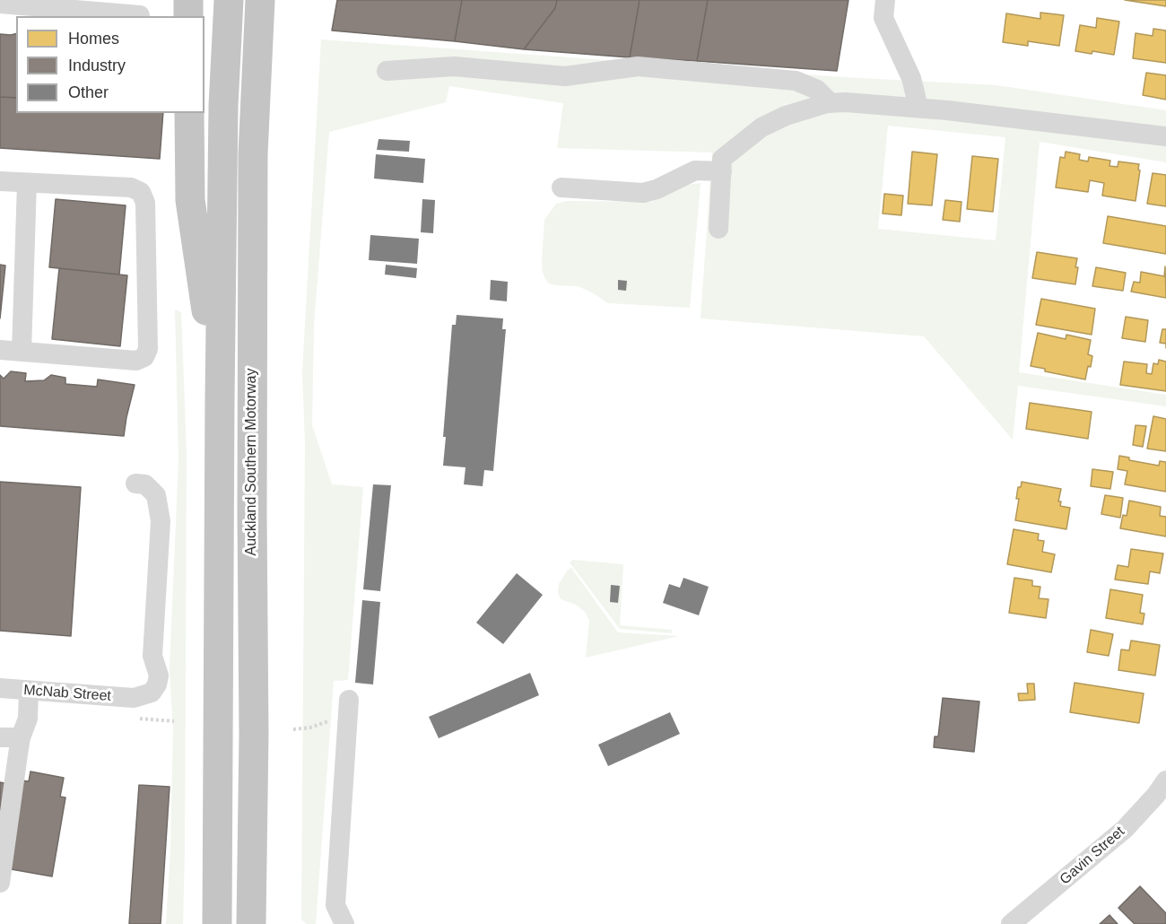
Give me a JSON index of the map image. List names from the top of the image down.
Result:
{
  "streets": {
    "highway": ["Auckland Southern Motorway"],
    "street": ["McNab Street", "Gavin Street"]
  },
  "legend": ["Homes", "Industry", "Other"]
}
